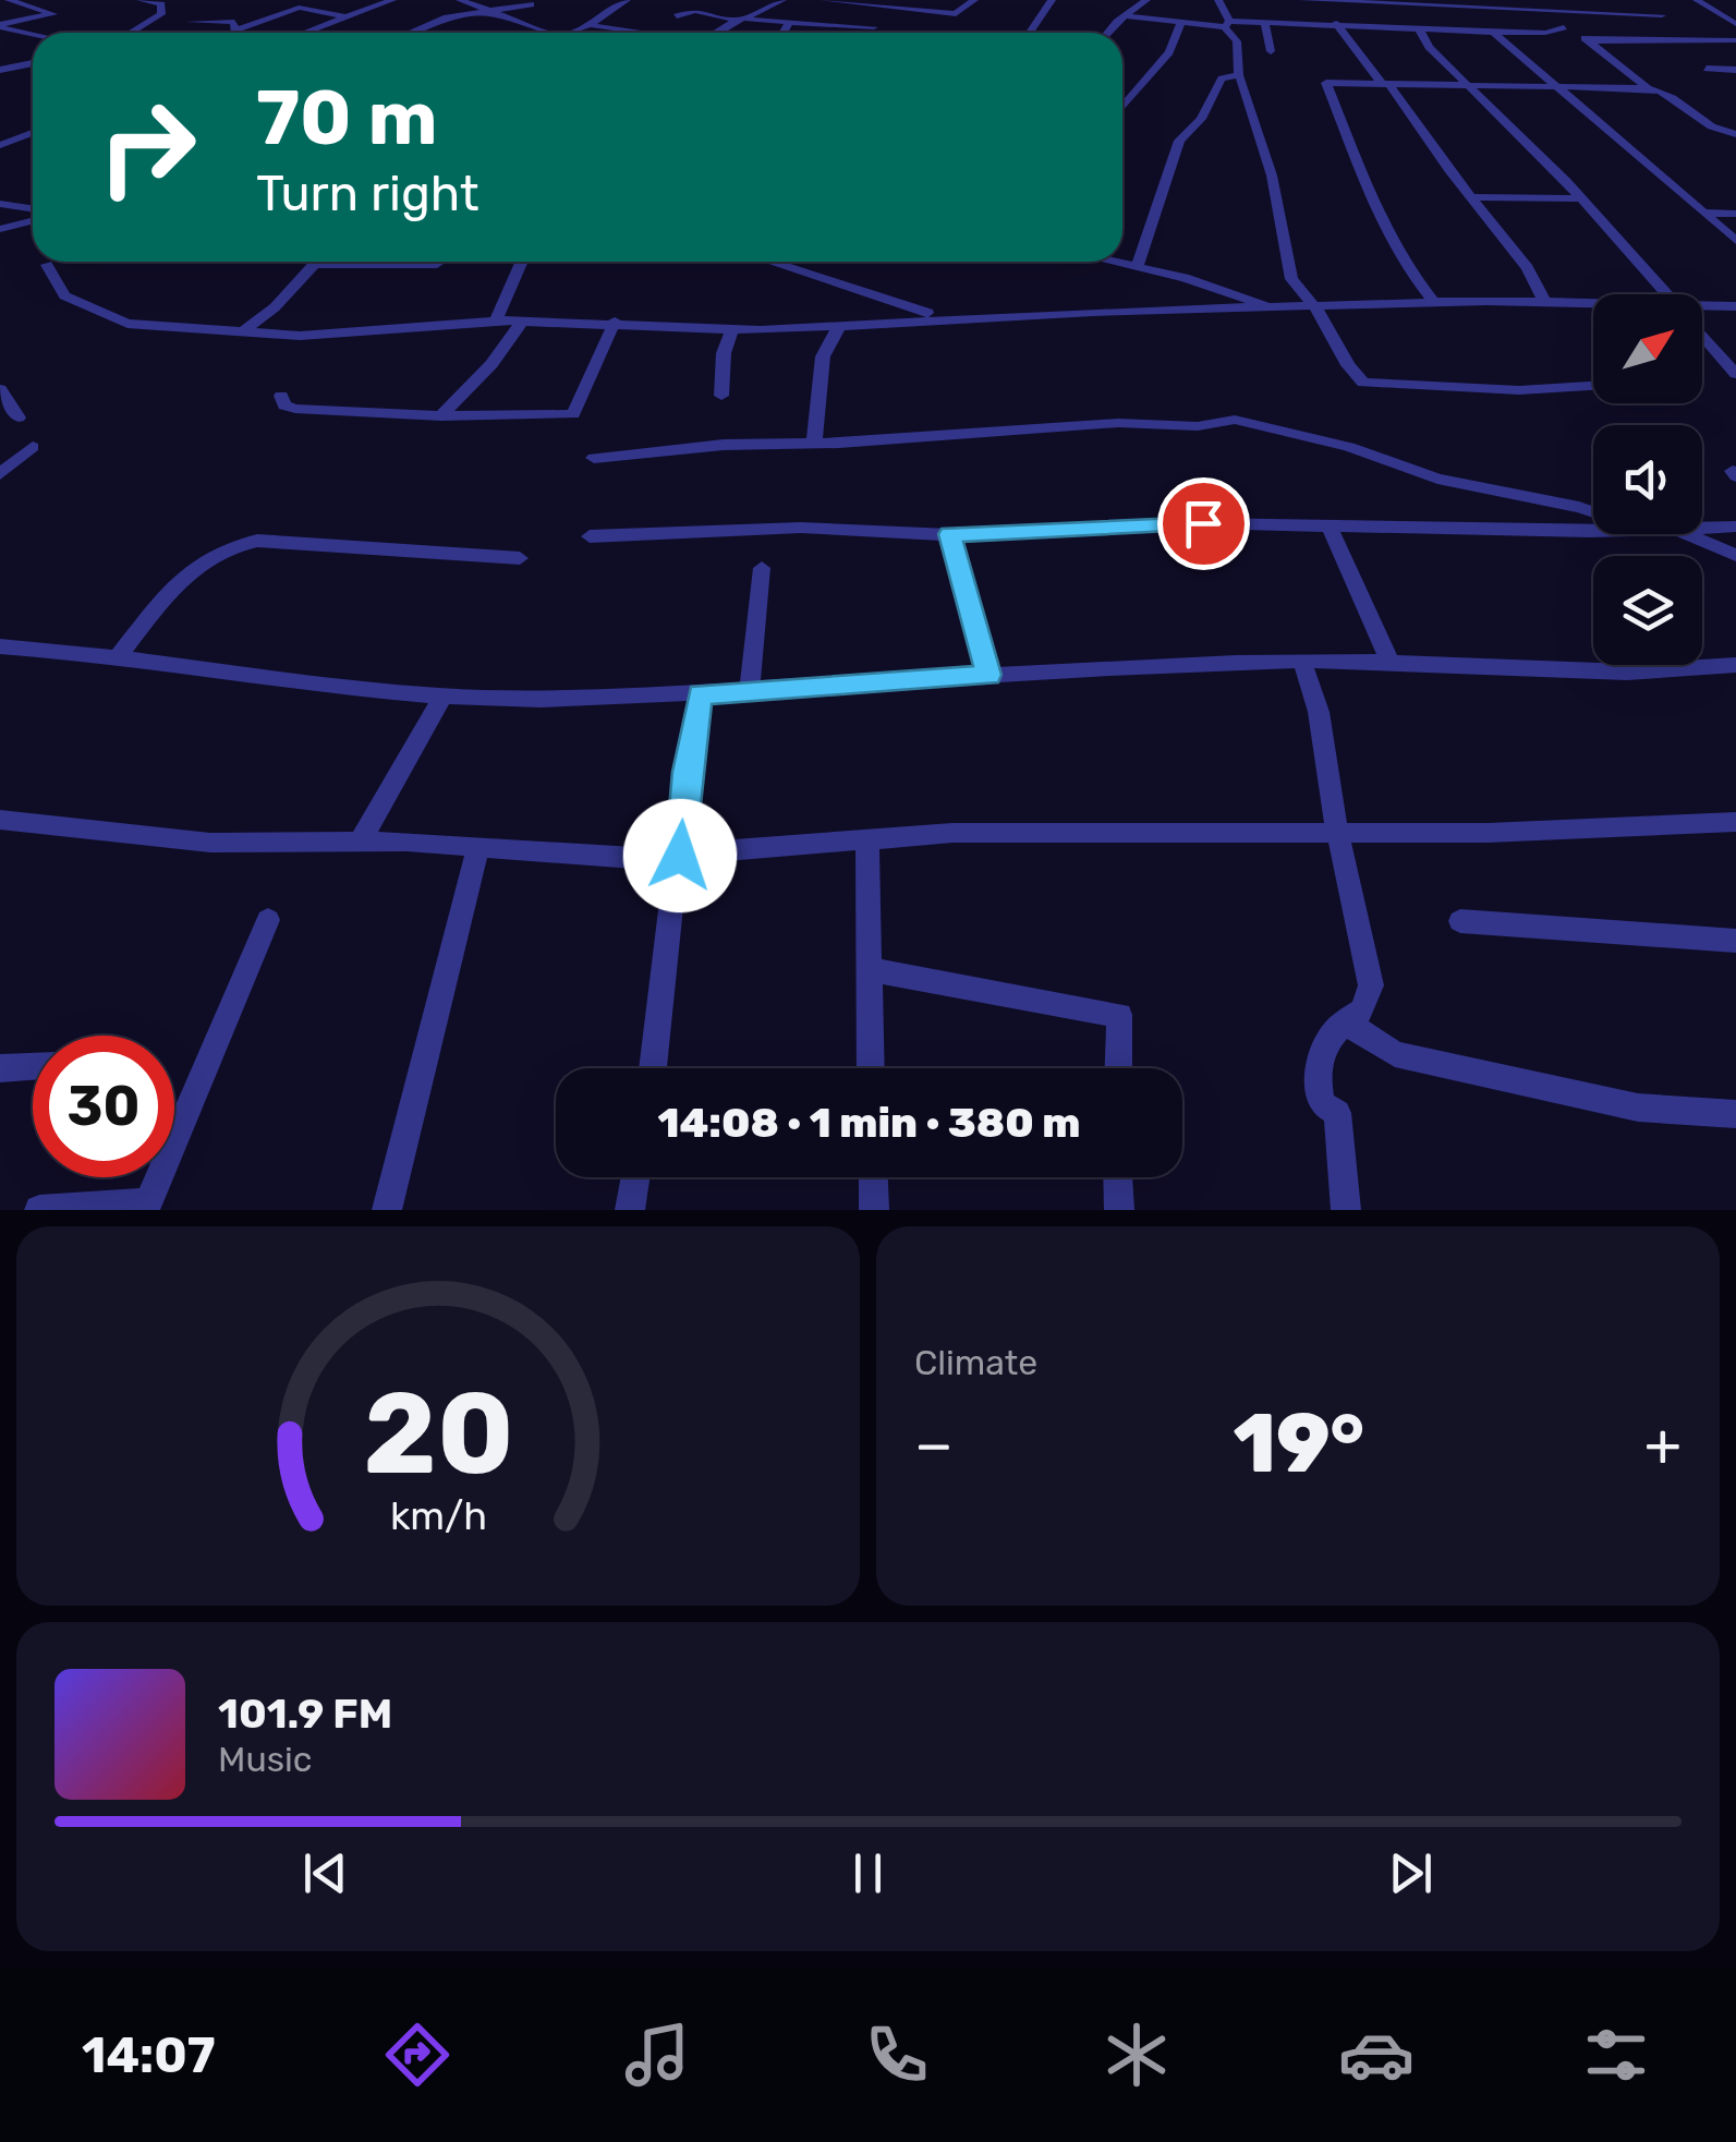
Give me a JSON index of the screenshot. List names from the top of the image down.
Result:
{
  "north": "top right",
  "page": {
    "turn": ["70 m", "Turn right"],
    "limit": "30",
    "trip": "14:08 · 1 min · 380 m",
    "tile": "Climate",
    "heat": ["−", "19°", "+"],
    "song": ["101.9 FM", "Music"],
    "tabs": "14:07",
    "gauge": ["20", "km/h"]
  }
}
